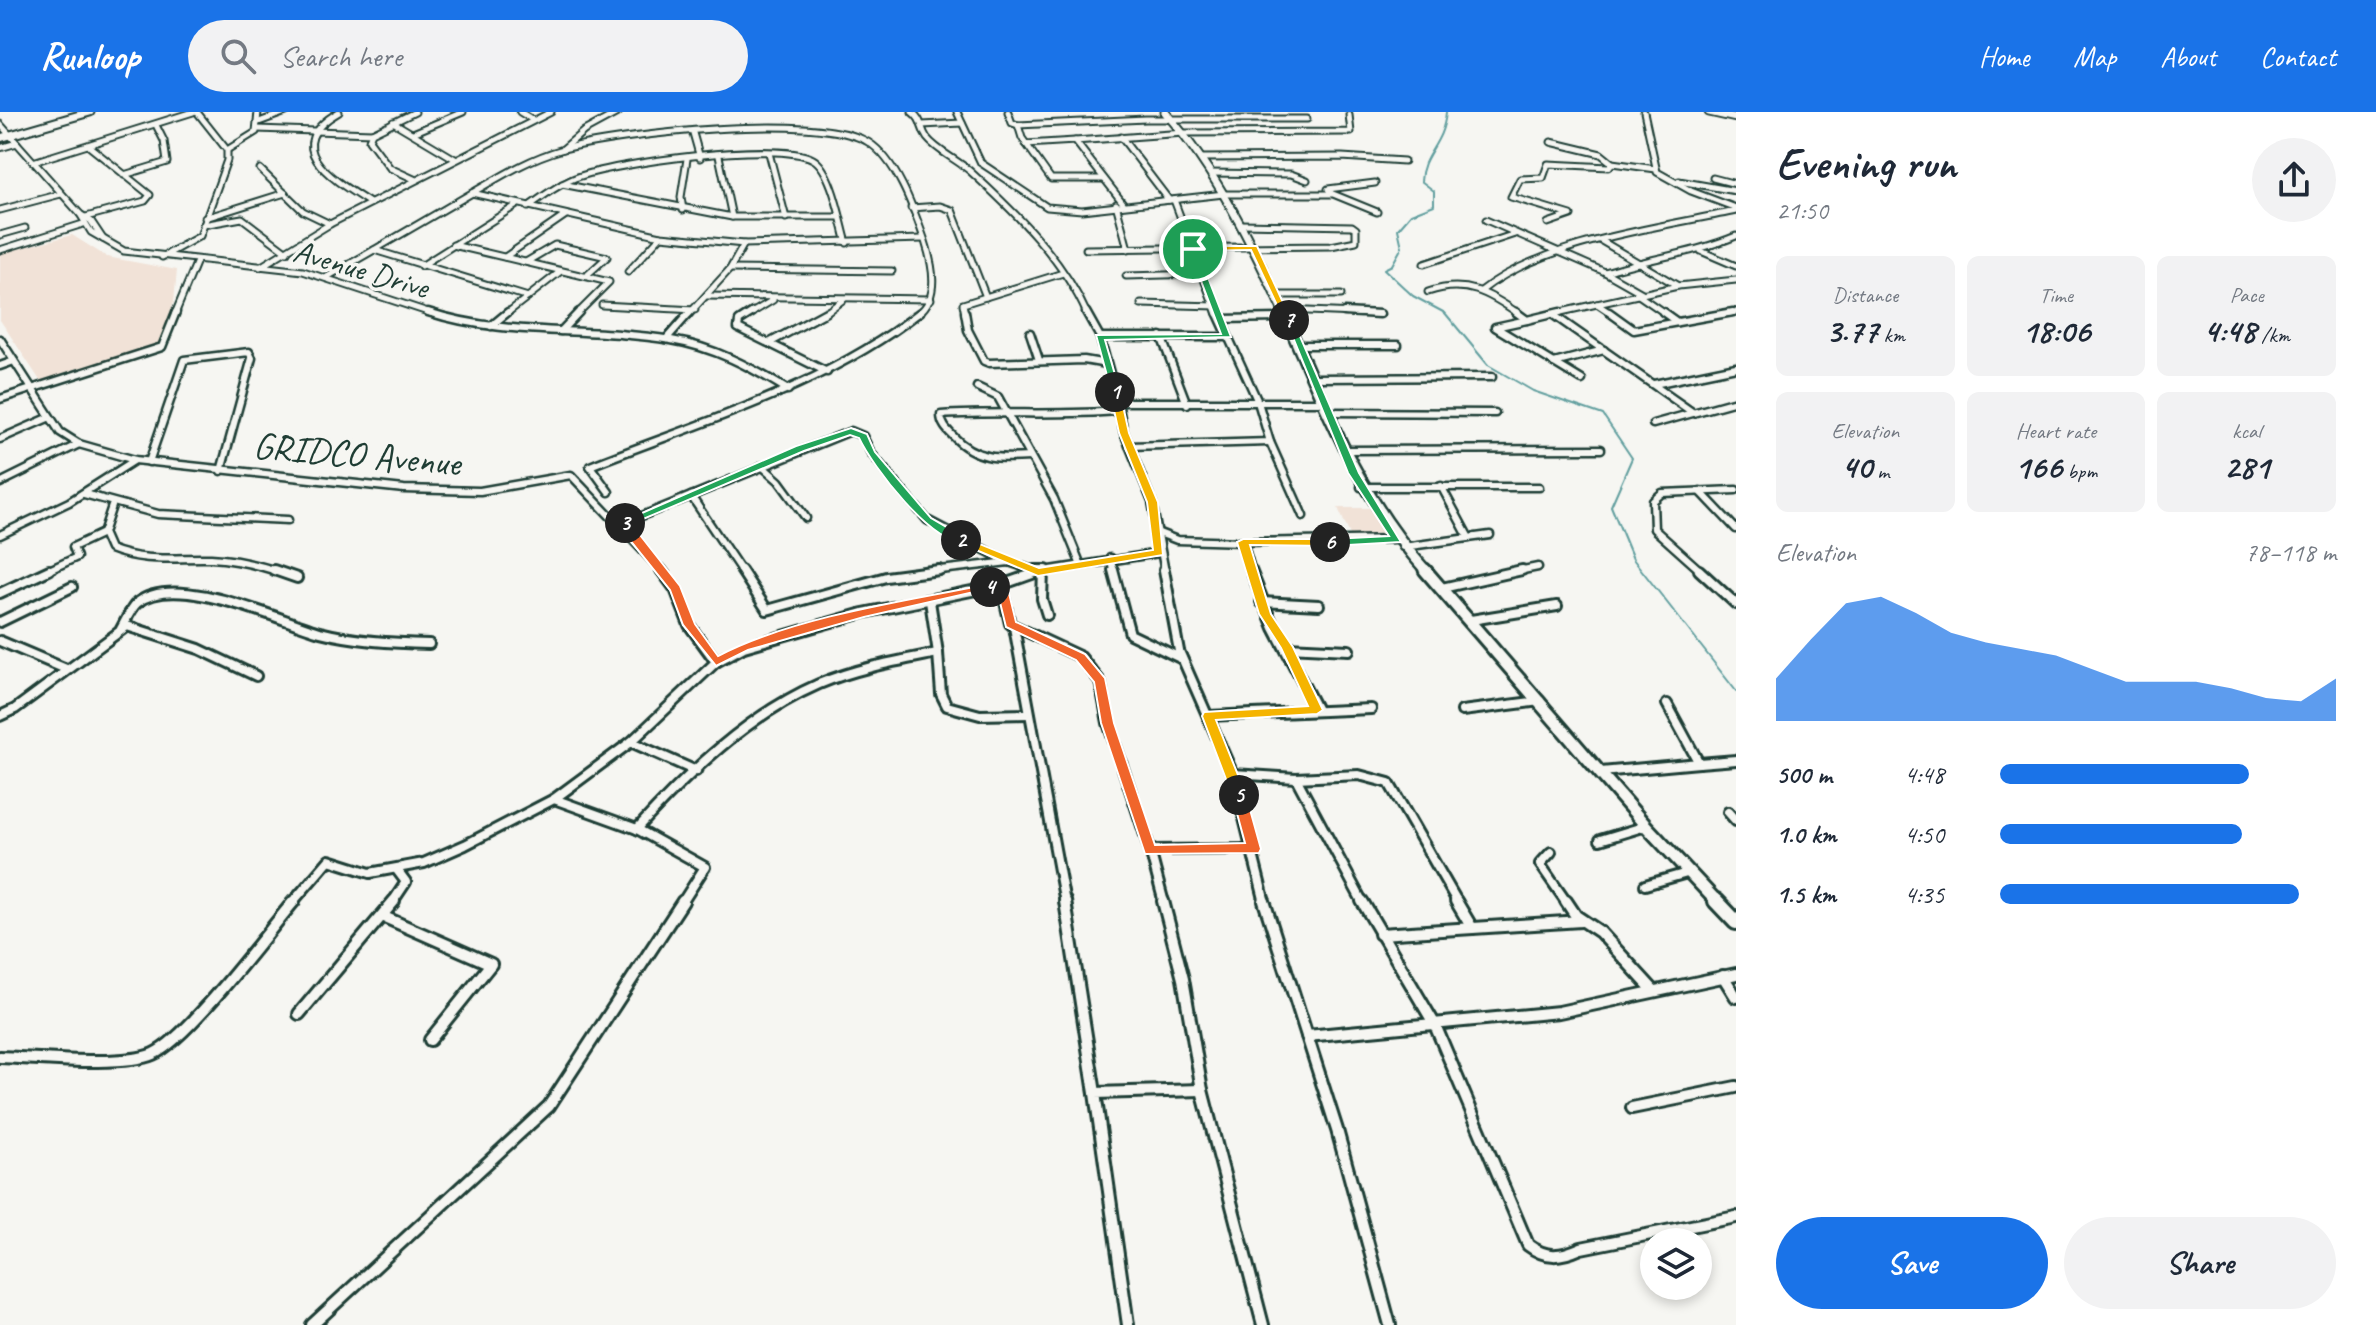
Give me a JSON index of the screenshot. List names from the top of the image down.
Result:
{
  "streets": {
    "street": ["Avenue Drive", "GRIDCO Avenue"]
  },
  "page": {
    "header": "Runloop",
    "search": "Search here",
    "nav": [
      "Home",
      "Map",
      "About",
      "Contact"
    ],
    "heading": ["Evening run", "21:50"],
    "stats": [
      ["Distance", "3.77 km"],
      ["Time", "18:06"],
      ["Pace", "4:48 /km"],
      ["Elevation", "40 m"],
      ["Heart rate", "166 bpm"],
      ["kcal", "281"]
    ],
    "pins": [
      "7",
      "1",
      "3",
      "2",
      "6",
      "4",
      "5"
    ],
    "chart": ["Elevation", "78–118 m"],
    "list": [
      {
        "name": "500 m",
        "note": "4:48"
      },
      {
        "name": "1.0 km",
        "note": "4:50"
      },
      {
        "name": "1.5 km",
        "note": "4:35"
      }
    ],
    "buttons": ["Save", "Share"]
  }
}
